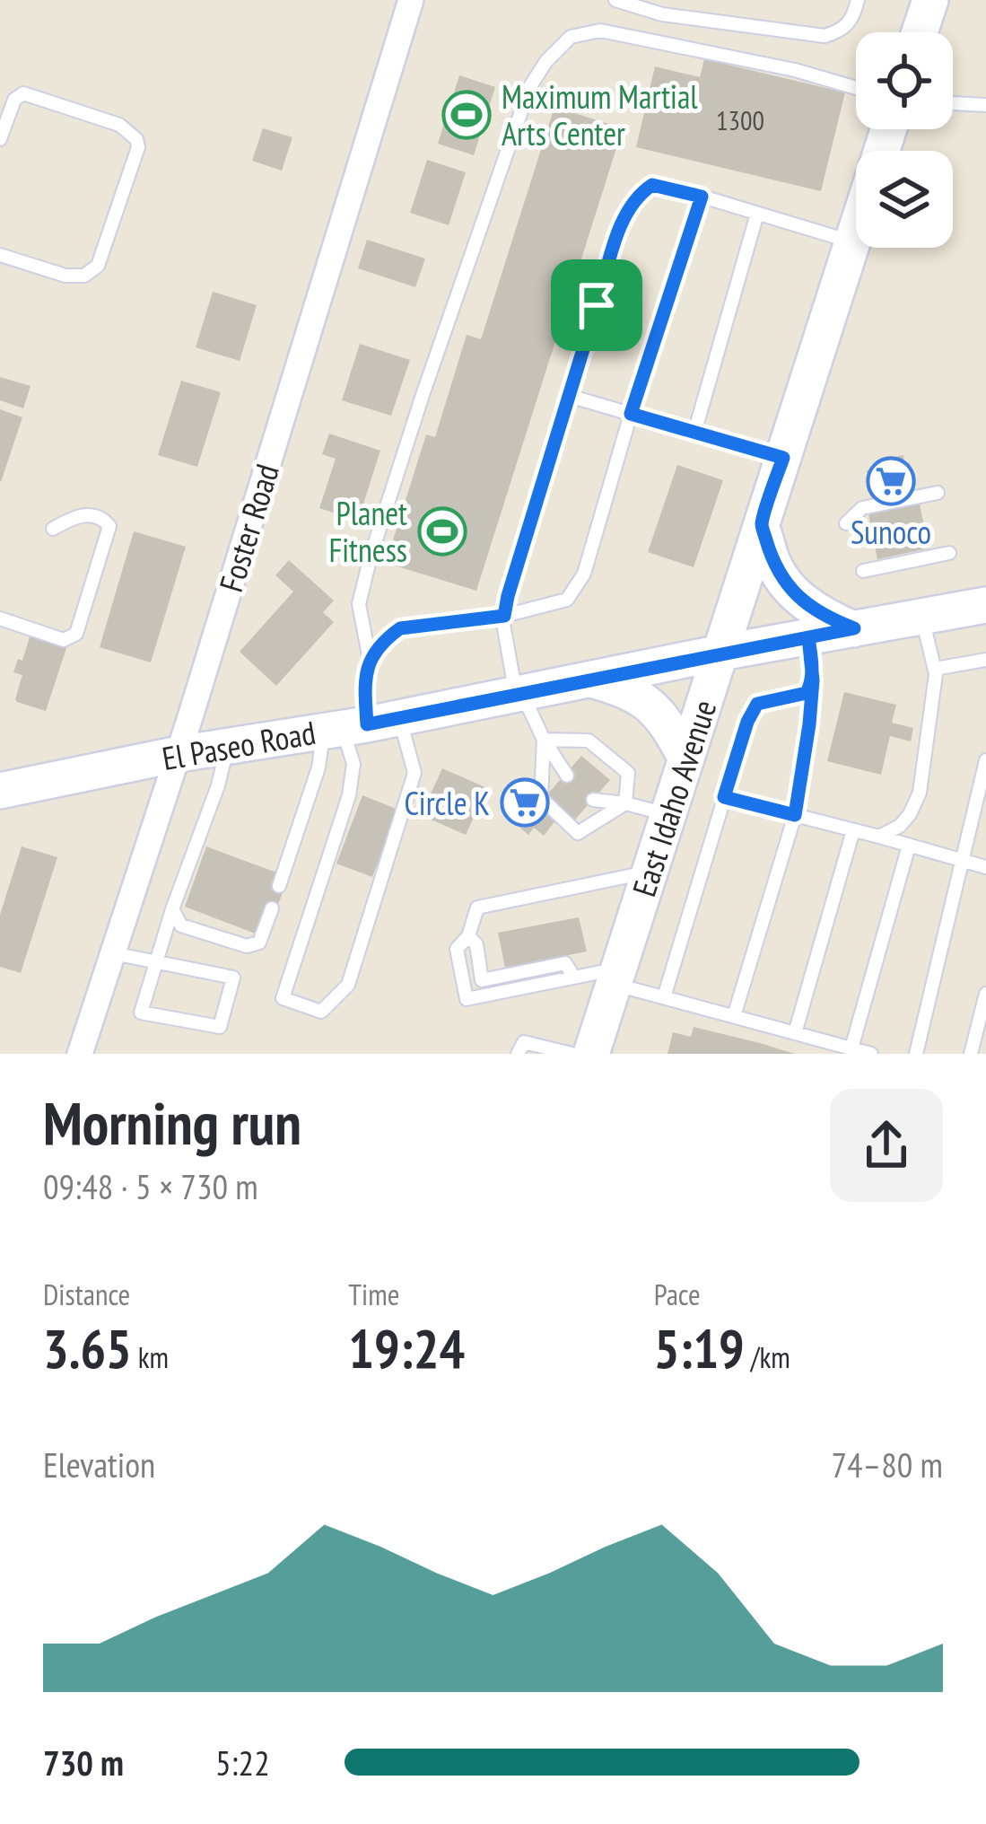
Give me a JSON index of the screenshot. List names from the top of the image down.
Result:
{
  "streets": {
    "main road": ["El Paseo Road", "East Idaho Avenue"],
    "street": ["Foster Road"]
  },
  "crossings": [
    ["Foster Road", "El Paseo Road"],
    ["El Paseo Road", "East Idaho Avenue"]
  ],
  "places": {
    "sports": ["Maximum Martial Arts Center", "Planet Fitness"],
    "supermarket": ["Sunoco", "Circle K"]
  },
  "house_numbers": ["1300"],
  "page": {
    "heading": ["Morning run", "09:48 · 5 × 730 m"],
    "stats": [
      ["Distance", "3.65 km"],
      ["Time", "19:24"],
      ["Pace", "5:19 /km"]
    ],
    "chart": ["Elevation", "74–80 m"],
    "list": [
      {
        "name": "730 m",
        "note": "5:22"
      }
    ]
  }
}
